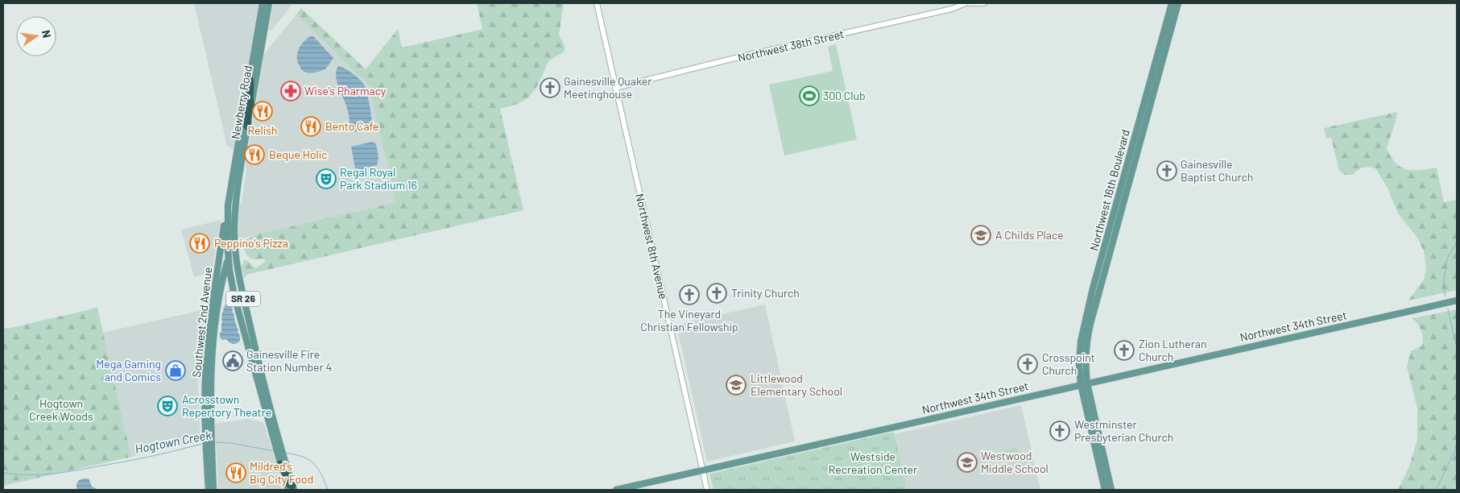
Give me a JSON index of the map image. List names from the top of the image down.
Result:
{
  "streets": {
    "main road": [
      "Newberry Road",
      "Northwest 16th Boulevard",
      "SR 26",
      "Southwest 2nd Avenue",
      "Northwest 34th Street"
    ],
    "street": ["Northwest 38th Street", "Northwest 8th Avenue"]
  },
  "crossings": [
    ["Northwest 38th Street", "Northwest 8th Avenue"],
    ["Newberry Road", "SR 26"],
    ["Newberry Road", "Southwest 2nd Avenue"],
    ["Northwest 16th Boulevard", "Northwest 34th Street"],
    ["Northwest 8th Avenue", "Northwest 34th Street"],
    ["SR 26", "Southwest 2nd Avenue"]
  ],
  "water": ["Hogtown Creek"],
  "parks": ["Hogtown Creek Woods", "Westside Recreation Center"],
  "places": {
    "church": [
      "Gainesville Quaker Meetinghouse",
      "Gainesville Baptist Church",
      "Trinity Church",
      "The Vineyard Christian Fellowship",
      "Zion Lutheran Church",
      "Crosspoint Church",
      "Westminster Presbyterian Church"
    ],
    "pharmacy": ["Wise's Pharmacy"],
    "sports": ["300 Club"],
    "restaurant": [
      "Relish",
      "Bento Cafe",
      "Beque Holic",
      "Peppino's Pizza",
      "Mildred's Big City Food"
    ],
    "theatre": ["Regal Royal Park Stadium 16", "Acrosstown Repertory Theatre"],
    "school or university": ["A Childs Place", "Littlewood Elementary School", "Westwood Middle School"],
    "public building": ["Gainesville Fire Station Number 4"],
    "shop": ["Mega Gaming and Comics"]
  },
  "north": "right"
}
